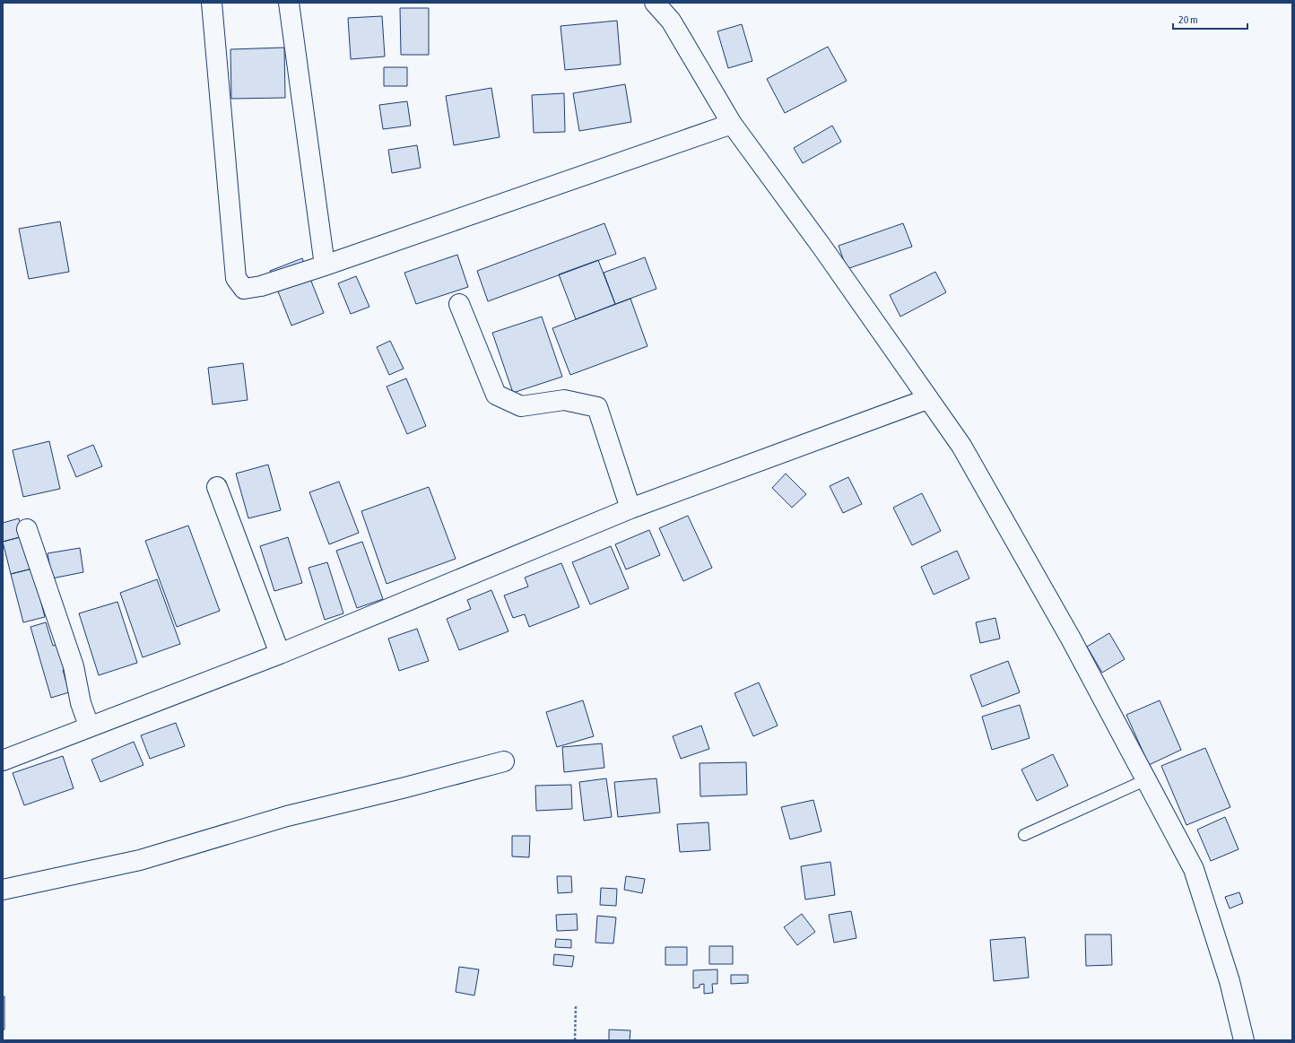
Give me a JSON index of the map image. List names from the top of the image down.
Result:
{
  "scale_bar": "20 m"
}
